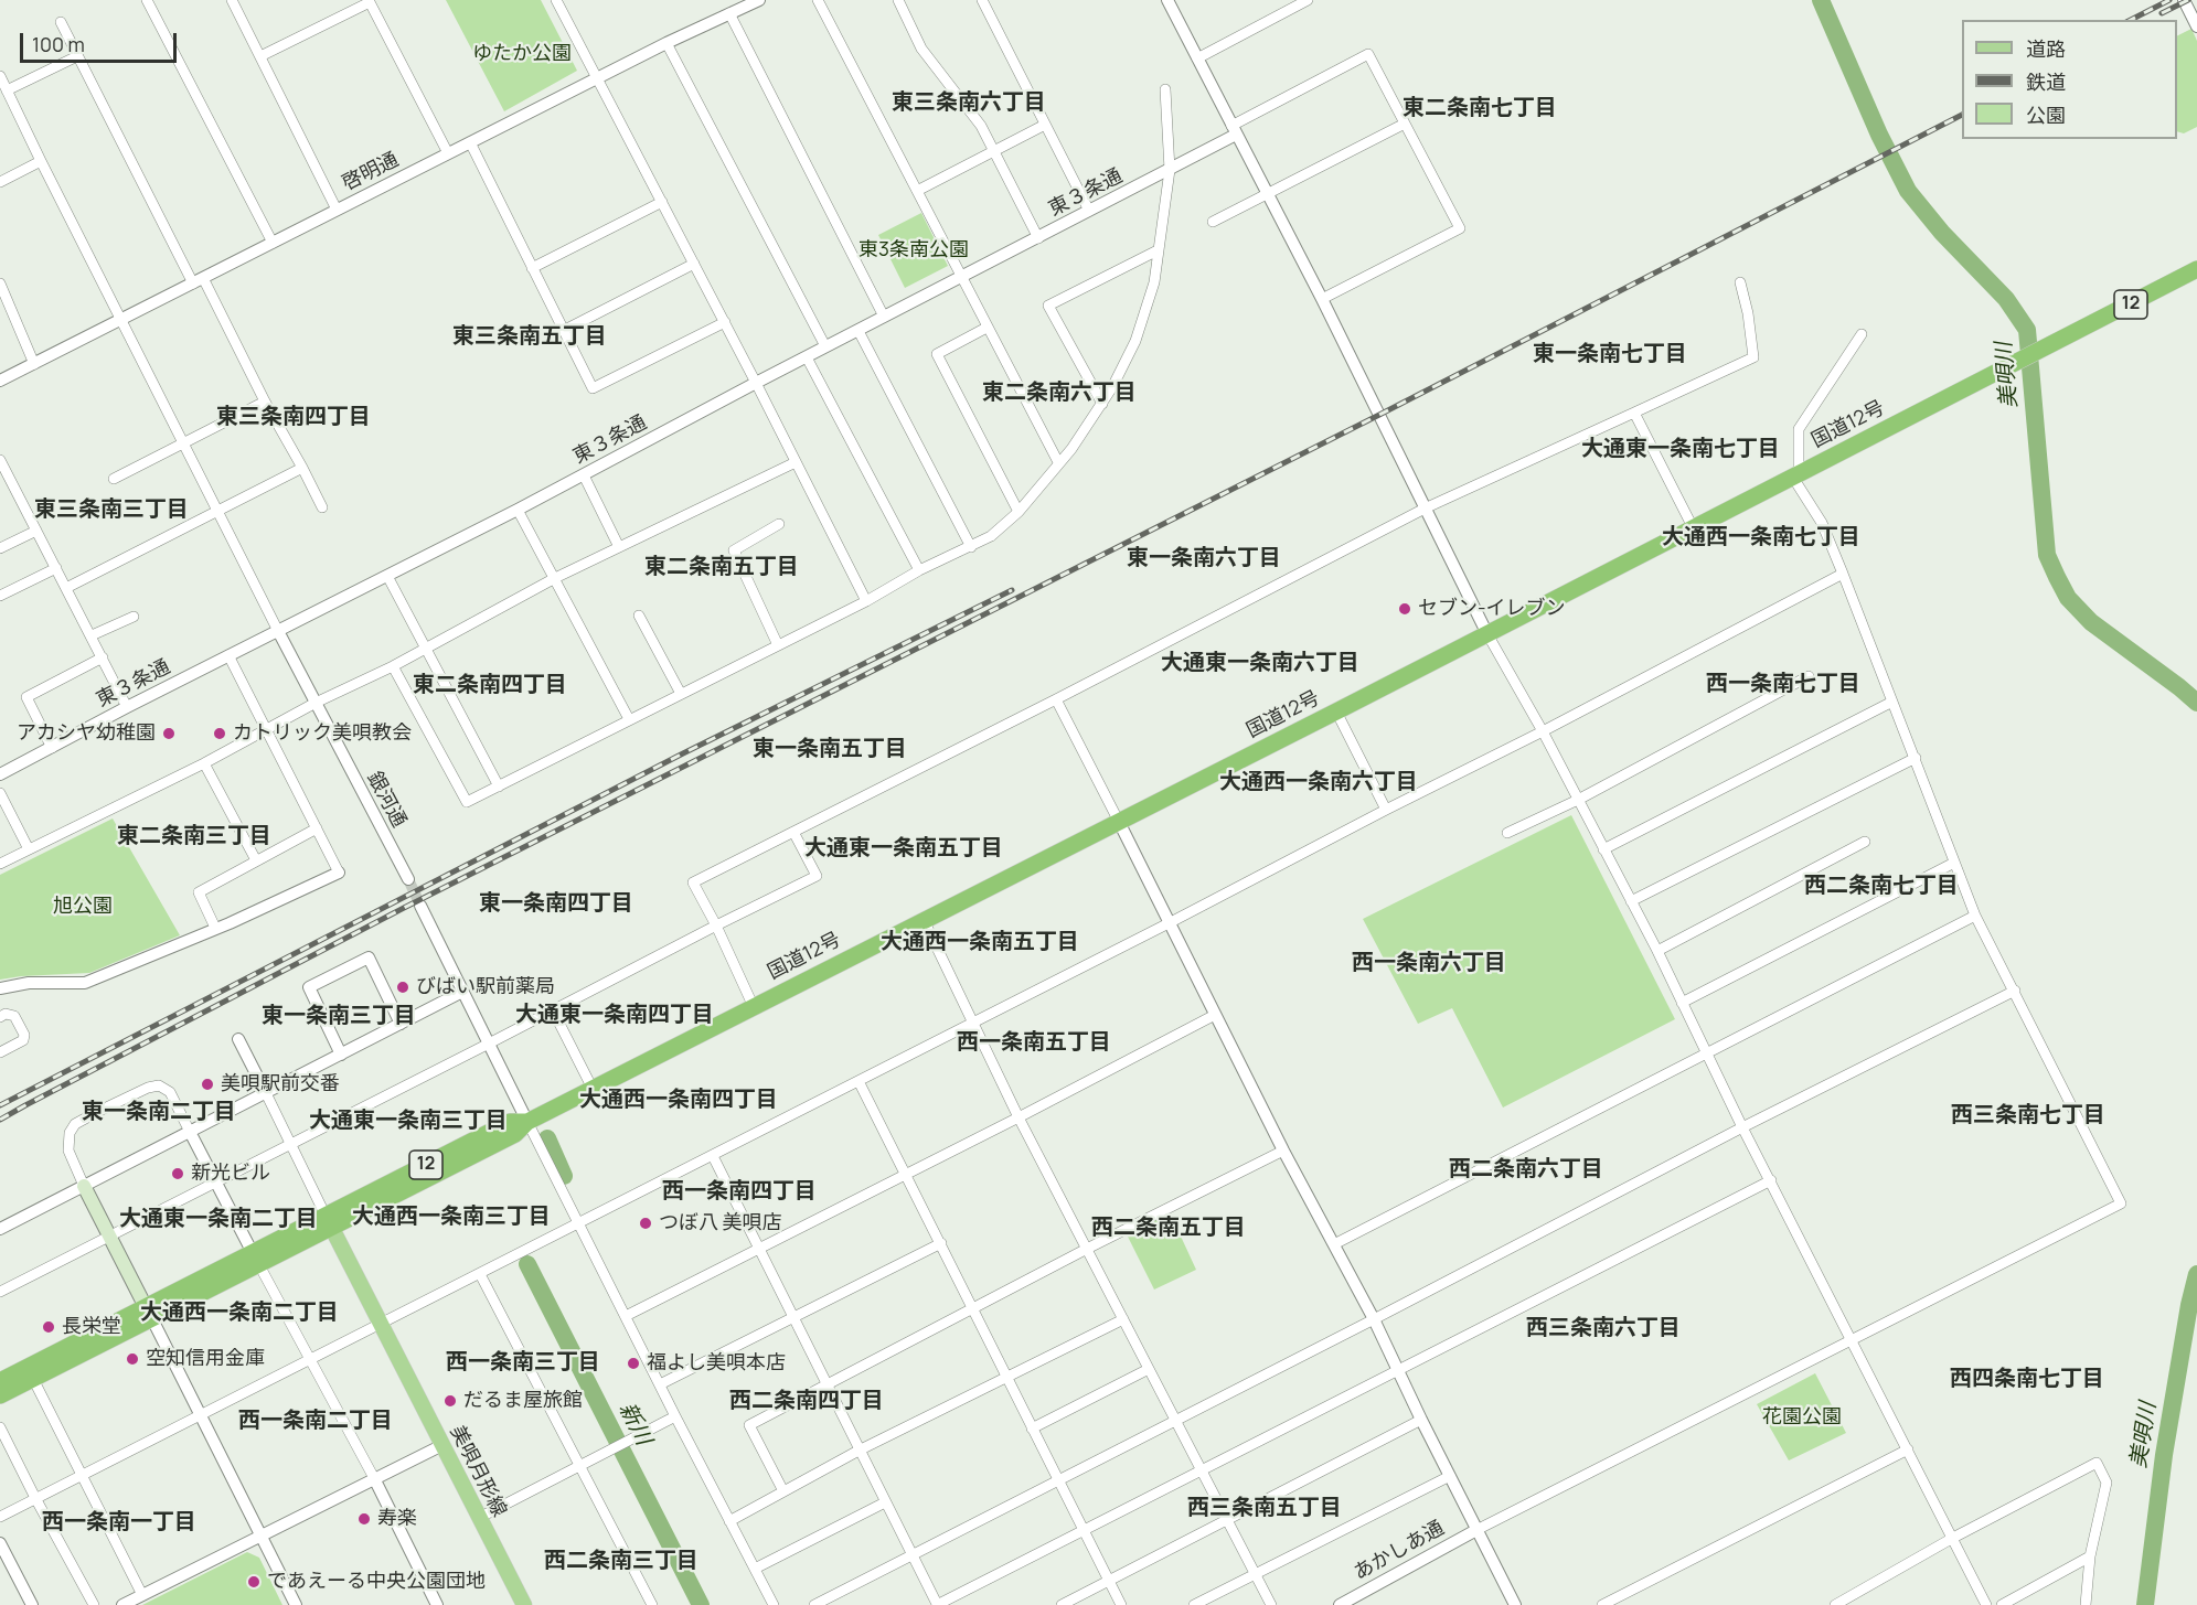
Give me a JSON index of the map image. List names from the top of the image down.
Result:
{
  "streets": {
    "highway": ["12", "国道12号"],
    "main road": ["美唄月形線"],
    "street": [
      "啓明通",
      "東３条通",
      "銀河通",
      "あかしあ通"
    ]
  },
  "crossings": [
    ["東３条通", "銀河通"],
    ["国道12号", "美唄月形線"]
  ],
  "districts": [
    "東三条南六丁目",
    "東二条南七丁目",
    "東三条南五丁目",
    "東一条南七丁目",
    "東二条南六丁目",
    "東三条南四丁目",
    "大通東一条南七丁目",
    "東三条南三丁目",
    "大通西一条南七丁目",
    "東一条南六丁目",
    "東二条南五丁目",
    "大通東一条南六丁目",
    "西一条南七丁目",
    "東二条南四丁目",
    "東一条南五丁目",
    "大通西一条南六丁目",
    "東二条南三丁目",
    "大通東一条南五丁目",
    "西二条南七丁目",
    "東一条南四丁目",
    "大通西一条南五丁目",
    "西一条南六丁目",
    "大通東一条南四丁目",
    "東一条南三丁目",
    "西一条南五丁目",
    "大通西一条南四丁目",
    "東一条南二丁目",
    "西三条南七丁目",
    "大通東一条南三丁目",
    "西二条南六丁目",
    "西一条南四丁目",
    "大通西一条南三丁目",
    "大通東一条南二丁目",
    "西二条南五丁目",
    "大通西一条南二丁目",
    "西三条南六丁目",
    "西一条南三丁目",
    "西四条南七丁目",
    "西二条南四丁目",
    "西一条南二丁目",
    "西三条南五丁目",
    "西一条南一丁目",
    "西二条南三丁目"
  ],
  "water": ["美唄川", "新川"],
  "parks": [
    "ゆたか公園",
    "東3条南公園",
    "旭公園",
    "花園公園"
  ],
  "places": [
    "セブン-イレブン",
    "アカシヤ幼稚園",
    "カトリック美唄教会",
    "びばい駅前薬局",
    "美唄駅前交番",
    "新光ビル",
    "つぼ八 美唄店",
    "長栄堂",
    "空知信用金庫",
    "福よし美唄本店",
    "だるま屋旅館",
    "寿楽",
    "であえーる中央公園団地"
  ],
  "legend": ["道路", "鉄道", "公園"],
  "scale_bar": "100 m"
}
